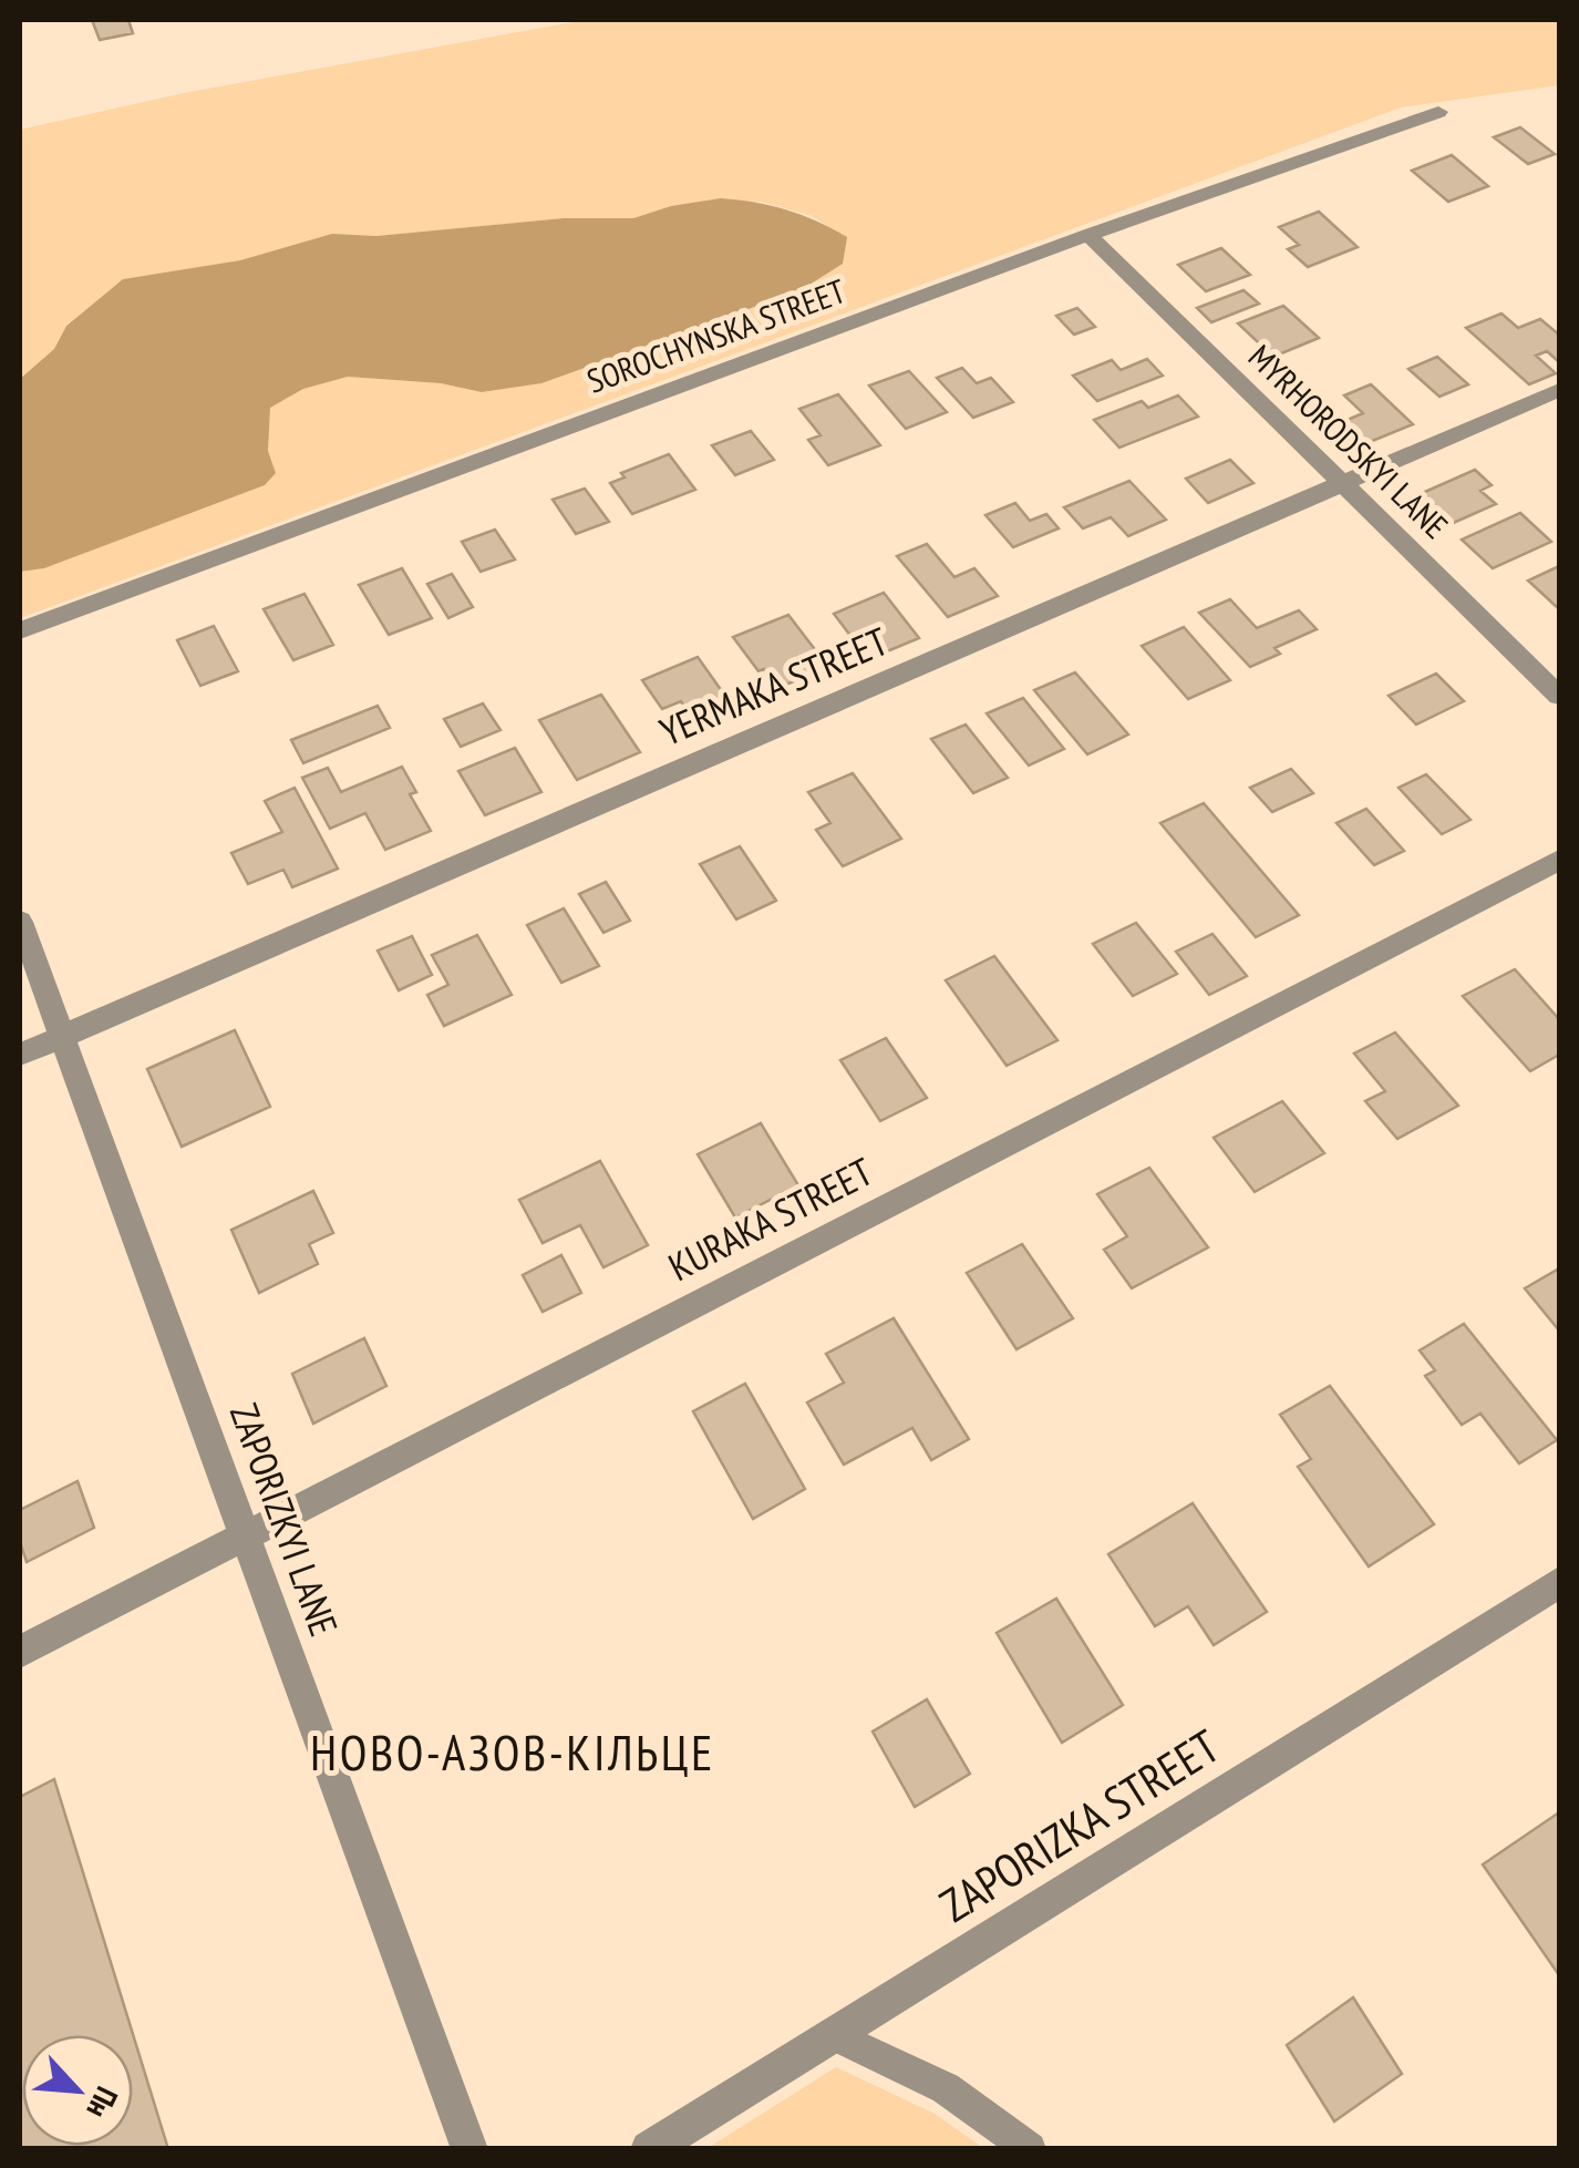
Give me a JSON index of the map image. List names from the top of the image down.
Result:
{
  "streets": {
    "street": [
      "SOROCHYNSKA STREET",
      "MYRHORODSKYI LANE",
      "YERMAKA STREET",
      "KURAKA STREET",
      "ZAPORIZKYI LANE",
      "ZAPORIZKA STREET"
    ]
  },
  "crossings": [
    ["SOROCHYNSKA STREET", "MYRHORODSKYI LANE"],
    ["MYRHORODSKYI LANE", "YERMAKA STREET"],
    ["YERMAKA STREET", "ZAPORIZKYI LANE"],
    ["KURAKA STREET", "ZAPORIZKYI LANE"]
  ],
  "districts": ["НОВО-АЗОВ-КІЛЬЦЕ"],
  "north": "bottom right"
}
